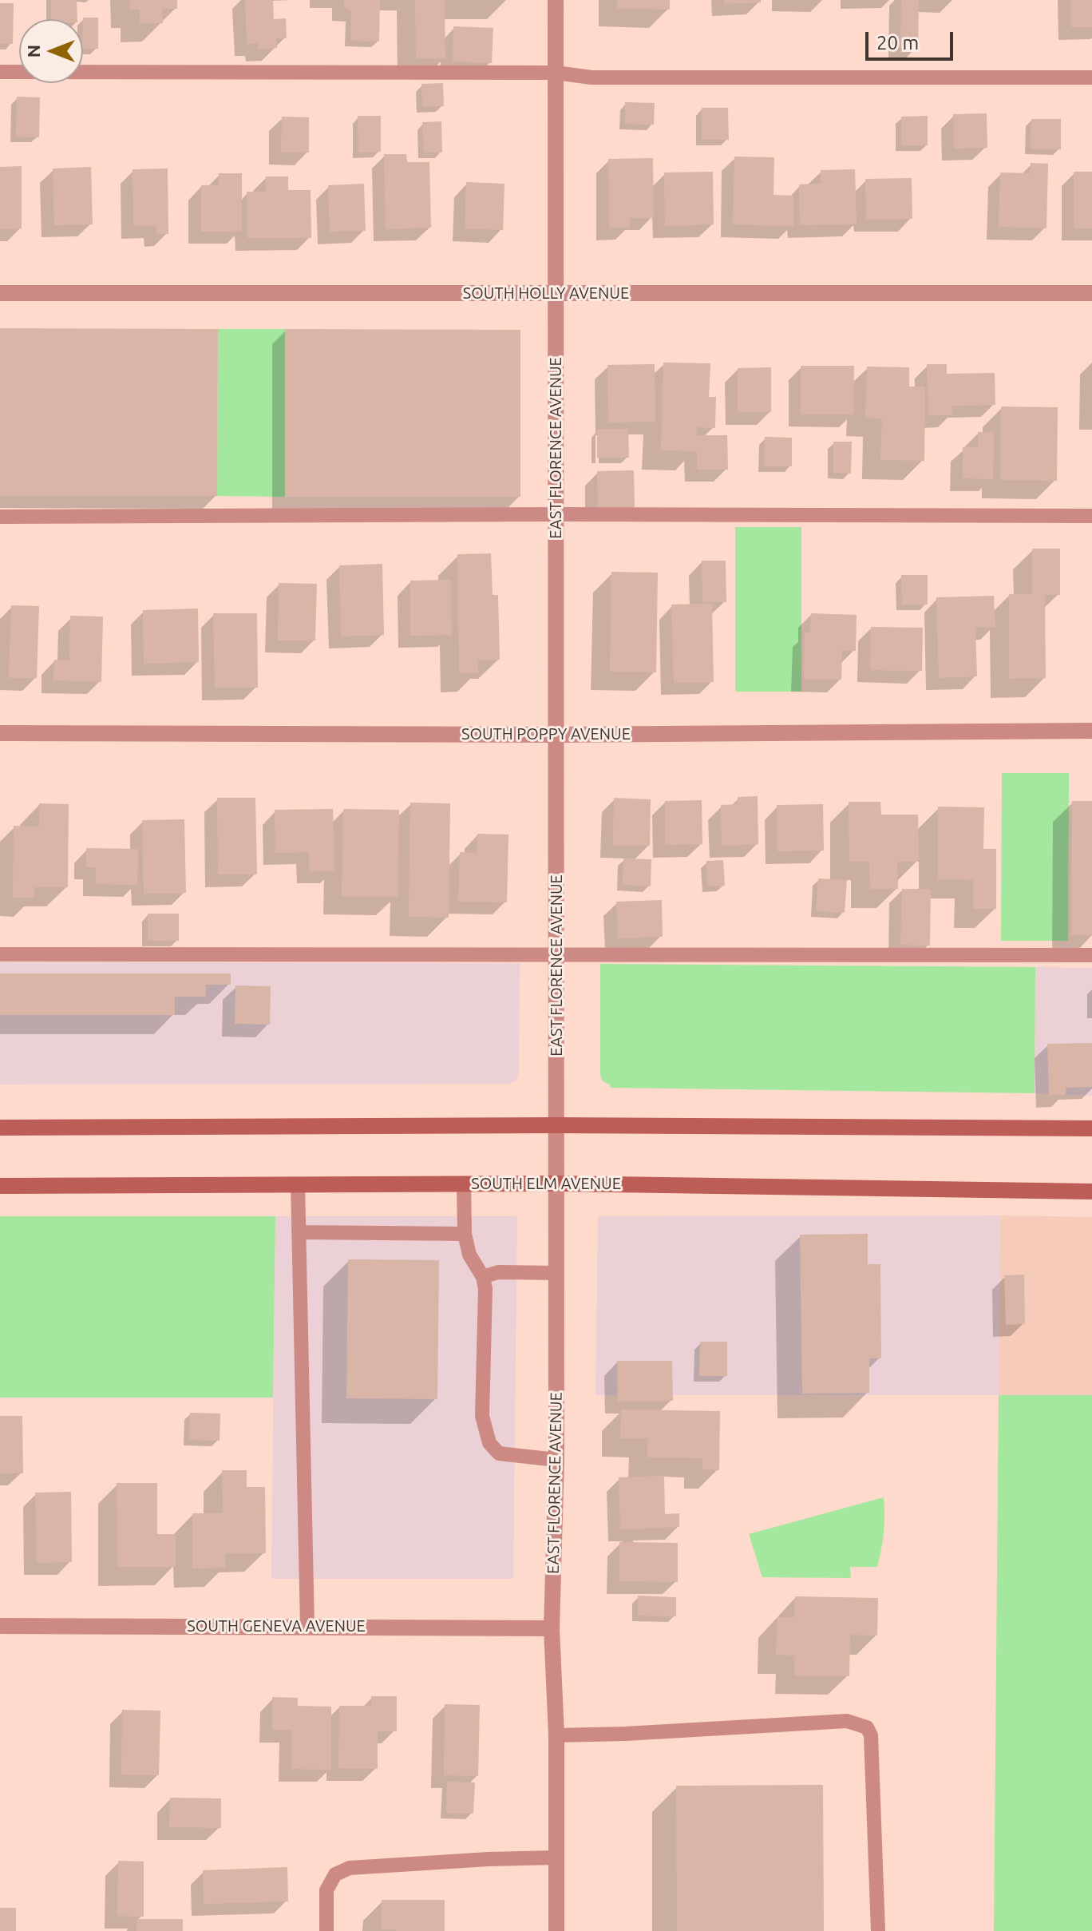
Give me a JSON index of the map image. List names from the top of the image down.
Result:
{
  "streets": {
    "main road": ["SOUTH ELM AVENUE"],
    "street": [
      "SOUTH HOLLY AVENUE",
      "EAST FLORENCE AVENUE",
      "SOUTH POPPY AVENUE",
      "SOUTH GENEVA AVENUE"
    ]
  },
  "crossings": [
    ["SOUTH HOLLY AVENUE", "EAST FLORENCE AVENUE"],
    ["EAST FLORENCE AVENUE", "SOUTH POPPY AVENUE"],
    ["EAST FLORENCE AVENUE", "SOUTH ELM AVENUE"],
    ["EAST FLORENCE AVENUE", "SOUTH GENEVA AVENUE"]
  ],
  "scale_bar": "20 m",
  "north": "left"
}
